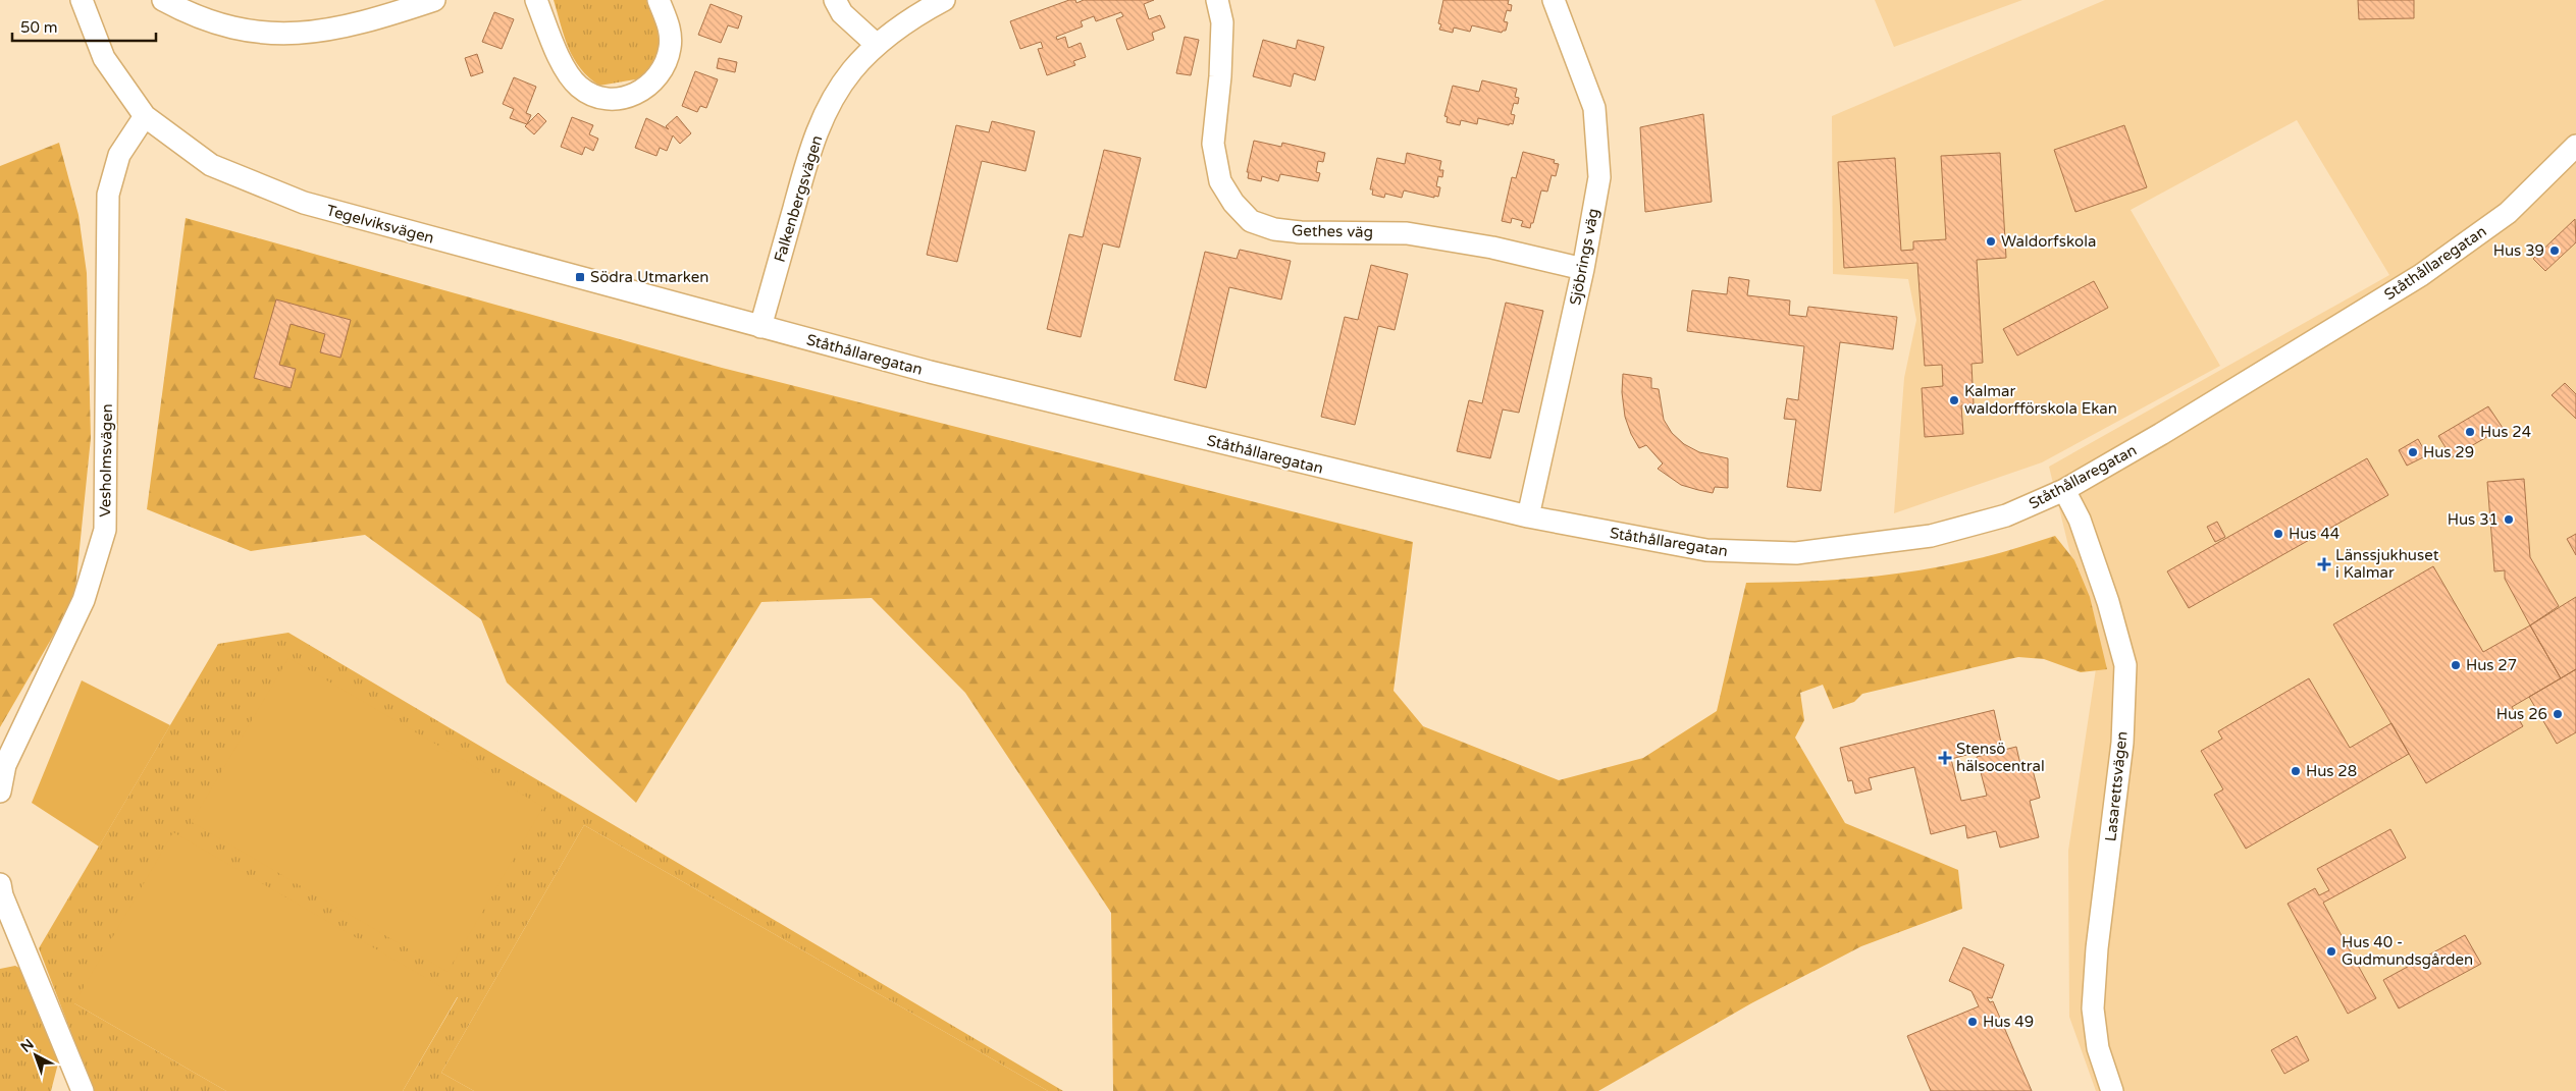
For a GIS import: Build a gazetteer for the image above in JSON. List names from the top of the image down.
{
  "streets": {
    "street": [
      "Falkenbergsvägen",
      "Tegelviksvägen",
      "Gethes väg",
      "Sjöbrings väg",
      "Ståthållaregatan",
      "Vesholmsvägen",
      "Lasarettsvägen"
    ]
  },
  "crossings": [
    ["Falkenbergsvägen", "Tegelviksvägen"],
    ["Falkenbergsvägen", "Ståthållaregatan"],
    ["Tegelviksvägen", "Ståthållaregatan"],
    ["Tegelviksvägen", "Vesholmsvägen"],
    ["Gethes väg", "Sjöbrings väg"],
    ["Sjöbrings väg", "Ståthållaregatan"],
    ["Ståthållaregatan", "Lasarettsvägen"]
  ],
  "places": {
    "other": [
      "Waldorfskola",
      "Hus 39",
      "Kalmar waldorfförskola Ekan",
      "Hus 24",
      "Hus 29",
      "Hus 31",
      "Hus 44",
      "Hus 27",
      "Hus 26",
      "Hus 28",
      "Hus 40 - Gudmundsgården",
      "Hus 49"
    ],
    "transit": ["Södra Utmarken"],
    "health": ["Länssjukhuset i Kalmar", "Stensö hälsocentral"]
  },
  "scale_bar": "50 m",
  "north": "top left"
}
